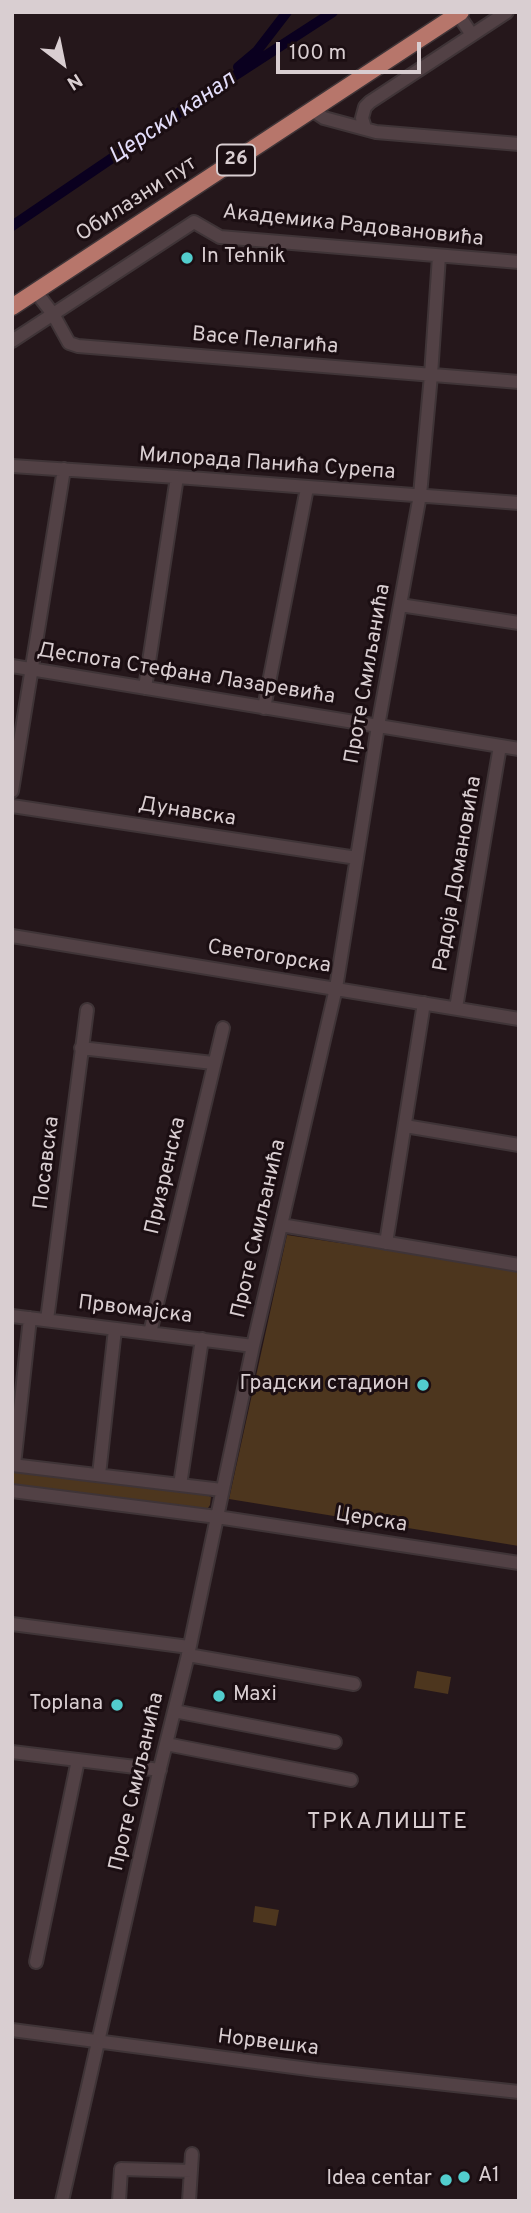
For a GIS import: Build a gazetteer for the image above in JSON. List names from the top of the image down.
{
  "streets": {
    "main road": ["26", "Обилазни пут"],
    "street": [
      "Академика Радовановића",
      "Васе Пелагића",
      "Милорада Панића Сурепа",
      "Проте Смиљанића",
      "Деспота Стефана Лазаревића",
      "Дунавска",
      "Радоја Домановића",
      "Светогорска",
      "Посавска",
      "Призренска",
      "Првомајска",
      "Церска",
      "Норвешка"
    ]
  },
  "crossings": [
    ["Обилазни пут", "Васе Пелагића"],
    ["Академика Радовановића", "Васе Пелагића"],
    ["Академика Радовановића", "Проте Смиљанића"],
    ["Васе Пелагића", "Проте Смиљанића"],
    ["Милорада Панића Сурепа", "Проте Смиљанића"],
    ["Проте Смиљанића", "Деспота Стефана Лазаревића"],
    ["Проте Смиљанића", "Дунавска"],
    ["Проте Смиљанића", "Светогорска"],
    ["Проте Смиљанића", "Првомајска"],
    ["Проте Смиљанића", "Церска"],
    ["Проте Смиљанића", "Норвешка"],
    ["Деспота Стефана Лазаревића", "Радоја Домановића"],
    ["Радоја Домановића", "Светогорска"],
    ["Посавска", "Првомајска"],
    ["Призренска", "Првомајска"]
  ],
  "districts": ["ТРКАЛИШТЕ"],
  "water": ["Церски канал"],
  "places": [
    "In Tehnik",
    "Градски стадион",
    "Maxi",
    "Toplana",
    "A1",
    "Idea centar"
  ],
  "scale_bar": "100 m",
  "north": "bottom right"
}
